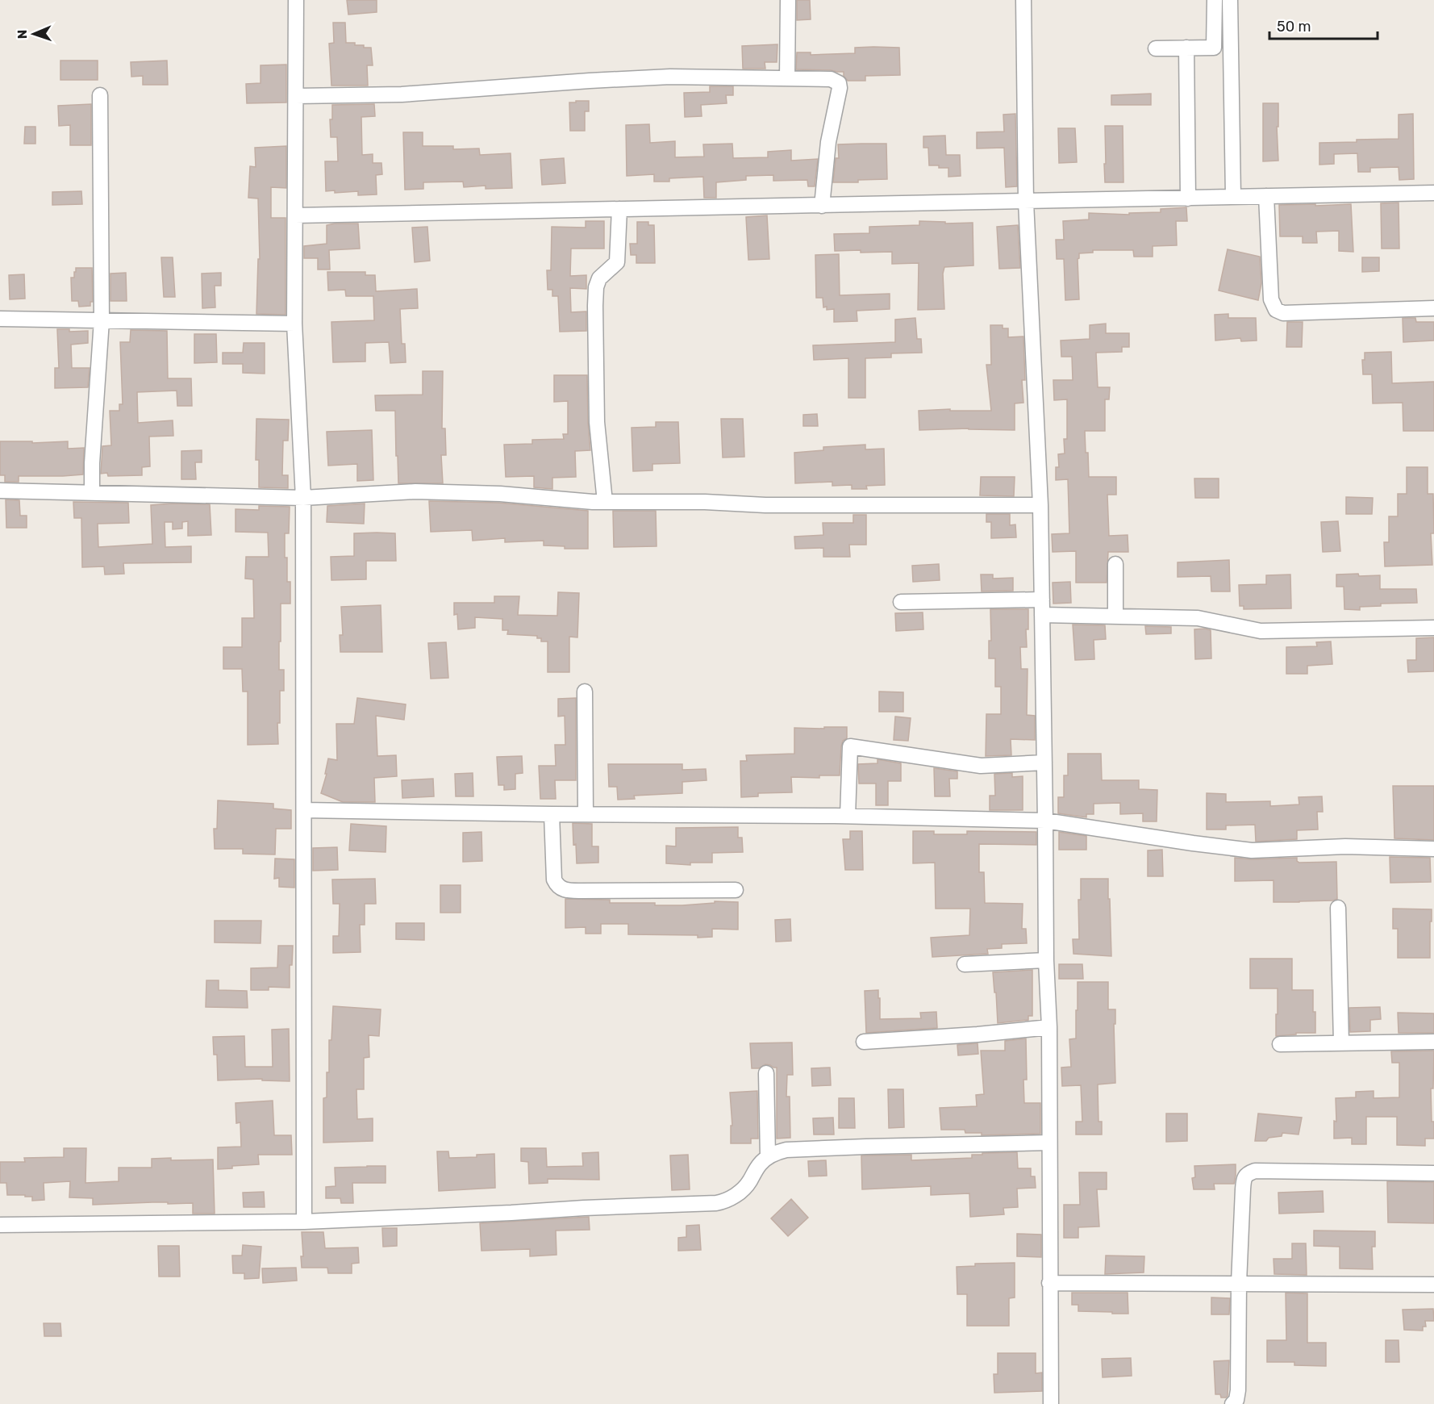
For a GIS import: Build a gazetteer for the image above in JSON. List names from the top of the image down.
{
  "scale_bar": "50 m",
  "north": "left"
}
